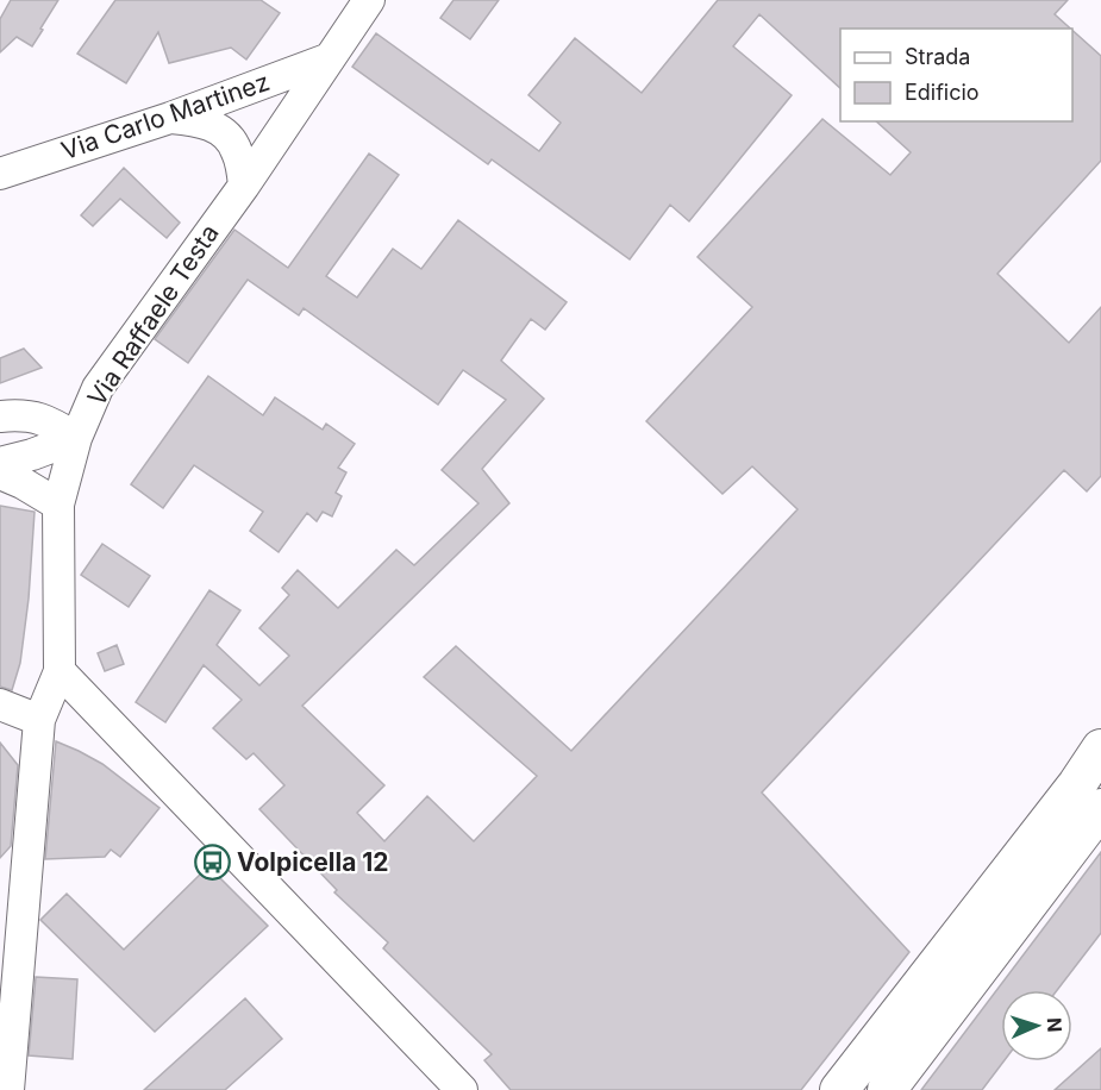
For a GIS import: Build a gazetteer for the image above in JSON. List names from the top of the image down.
{
  "streets": {
    "street": ["Via Carlo Martinez", "Via Raffaele Testa"]
  },
  "crossings": [
    ["Via Carlo Martinez", "Via Raffaele Testa"]
  ],
  "places": {
    "bus stop": ["Volpicella 12"]
  },
  "legend": ["Strada", "Edificio"],
  "north": "right"
}
